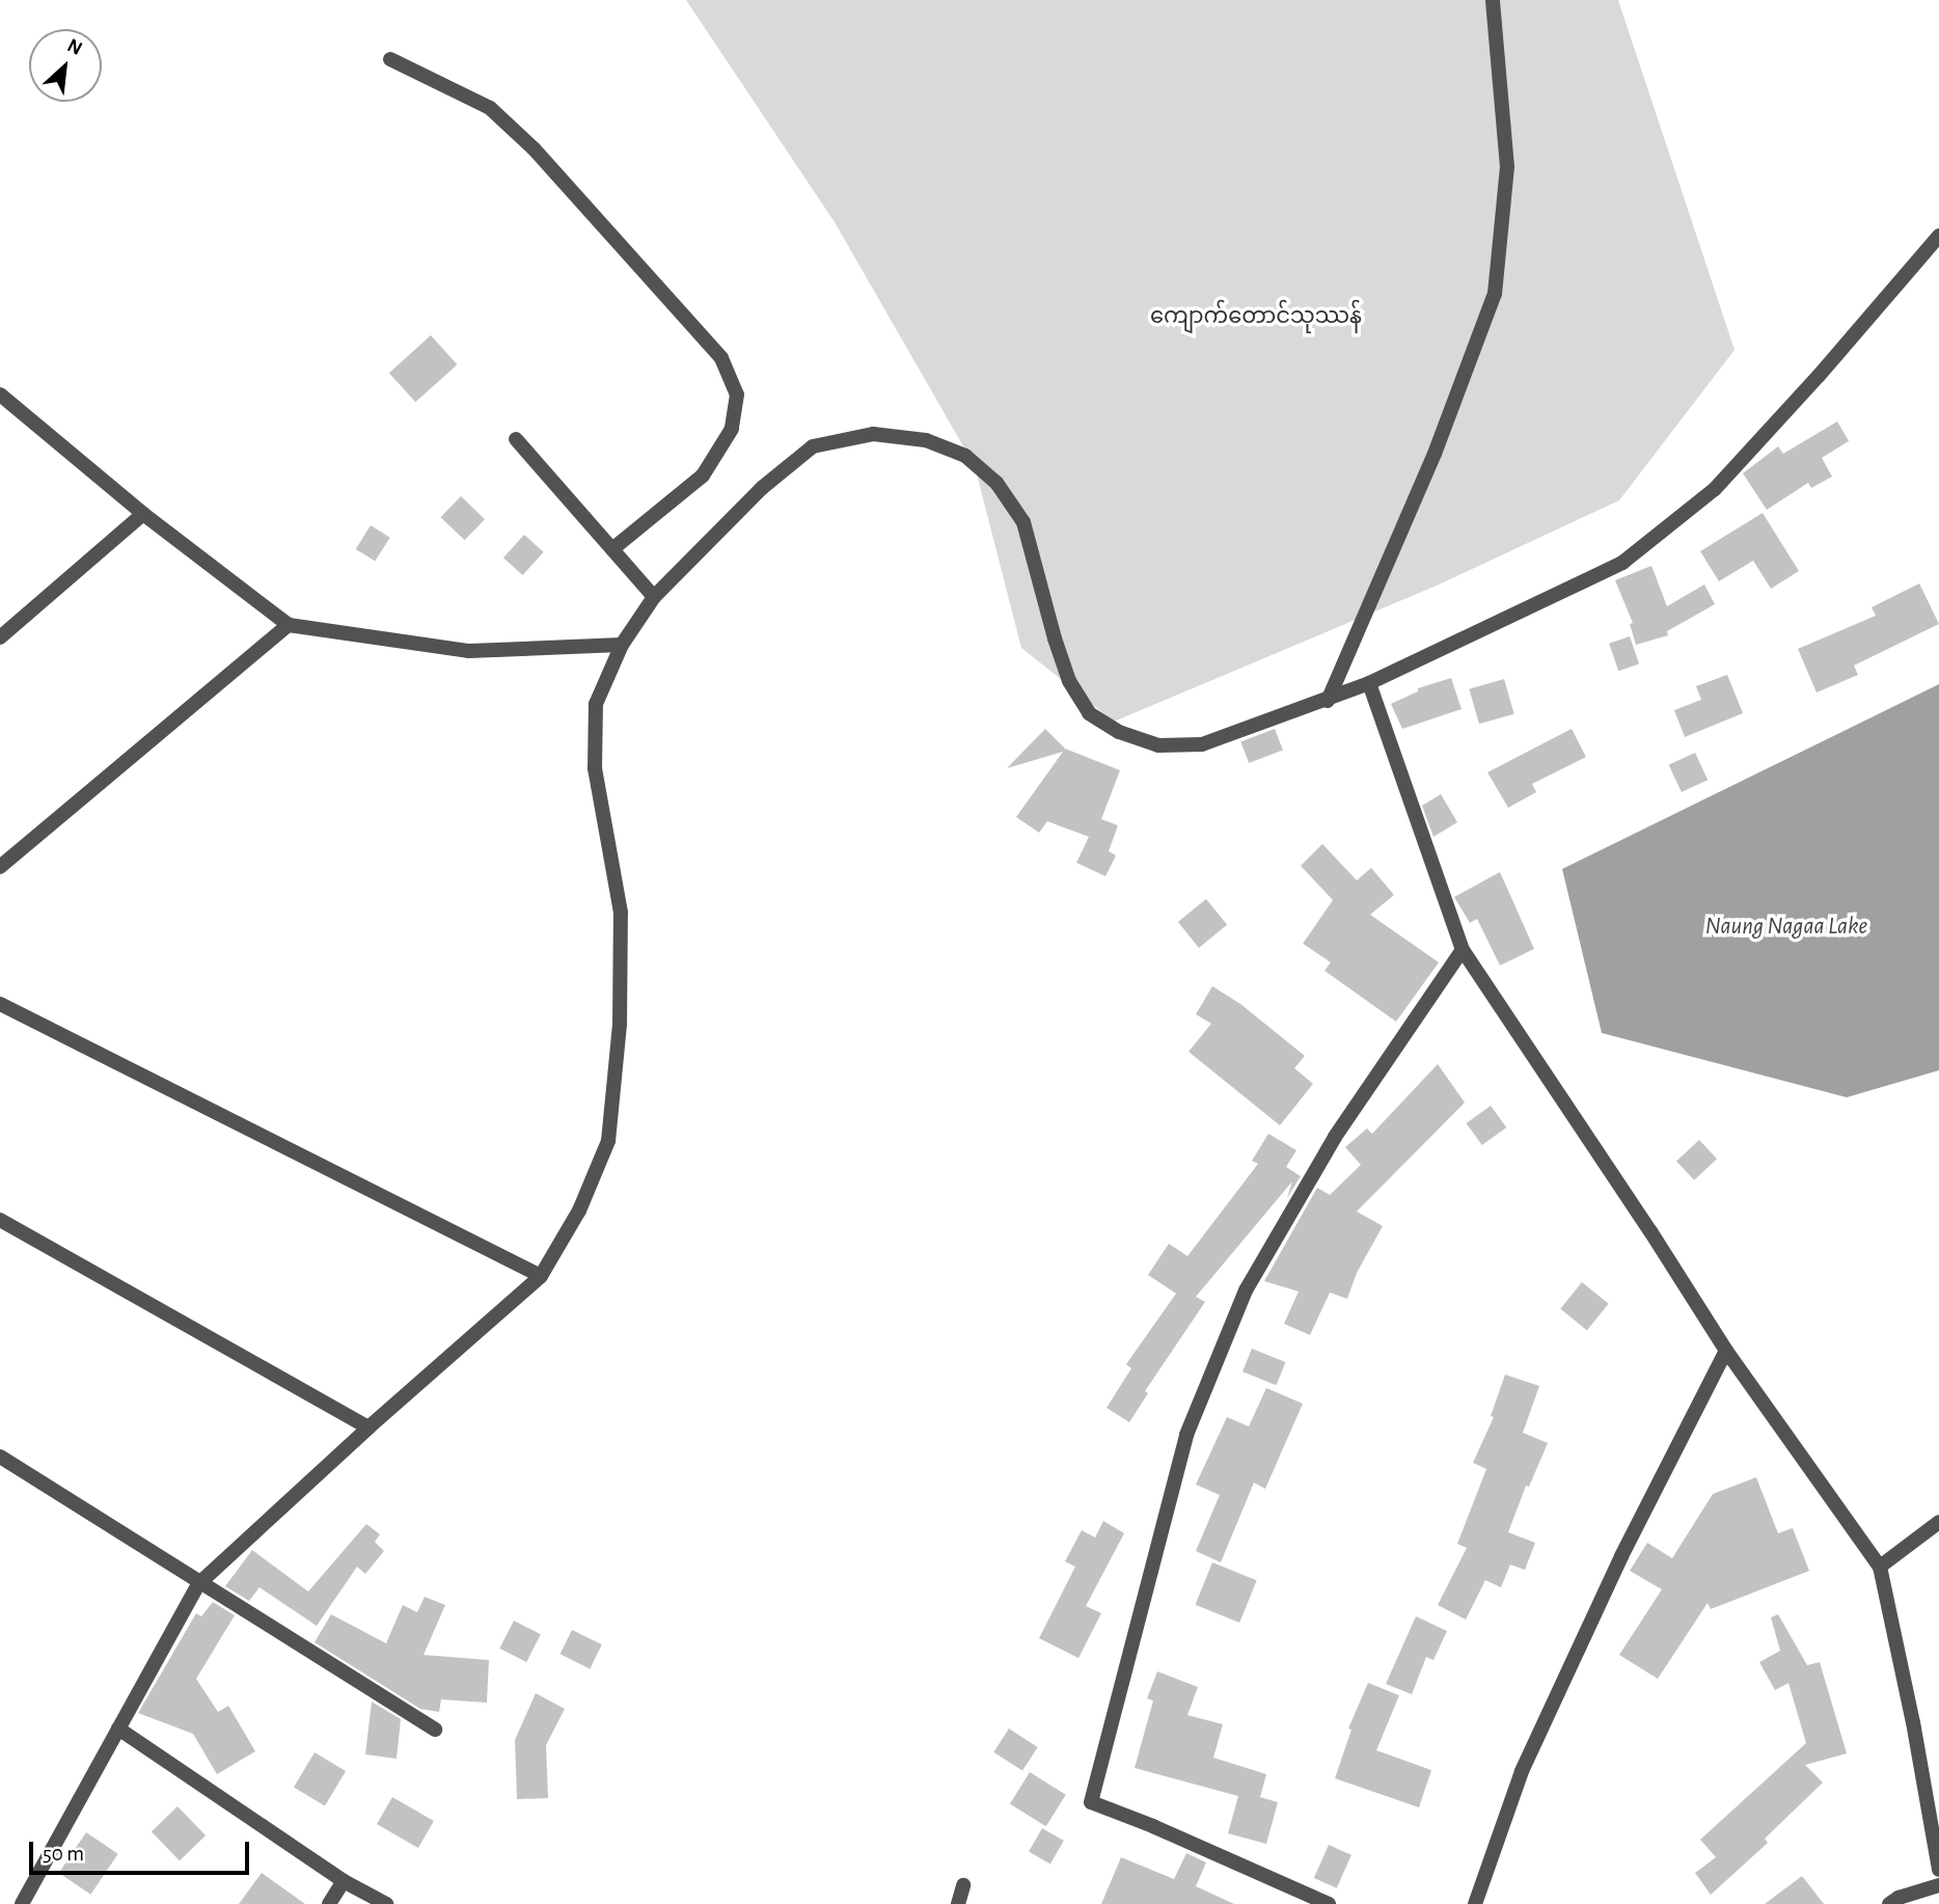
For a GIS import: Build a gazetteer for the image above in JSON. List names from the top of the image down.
{
  "water": ["Naung Nagaa Lake"],
  "parks": ["ကျောက်တောင်သုဿန်"],
  "scale_bar": "50 m",
  "north": "top right"
}
